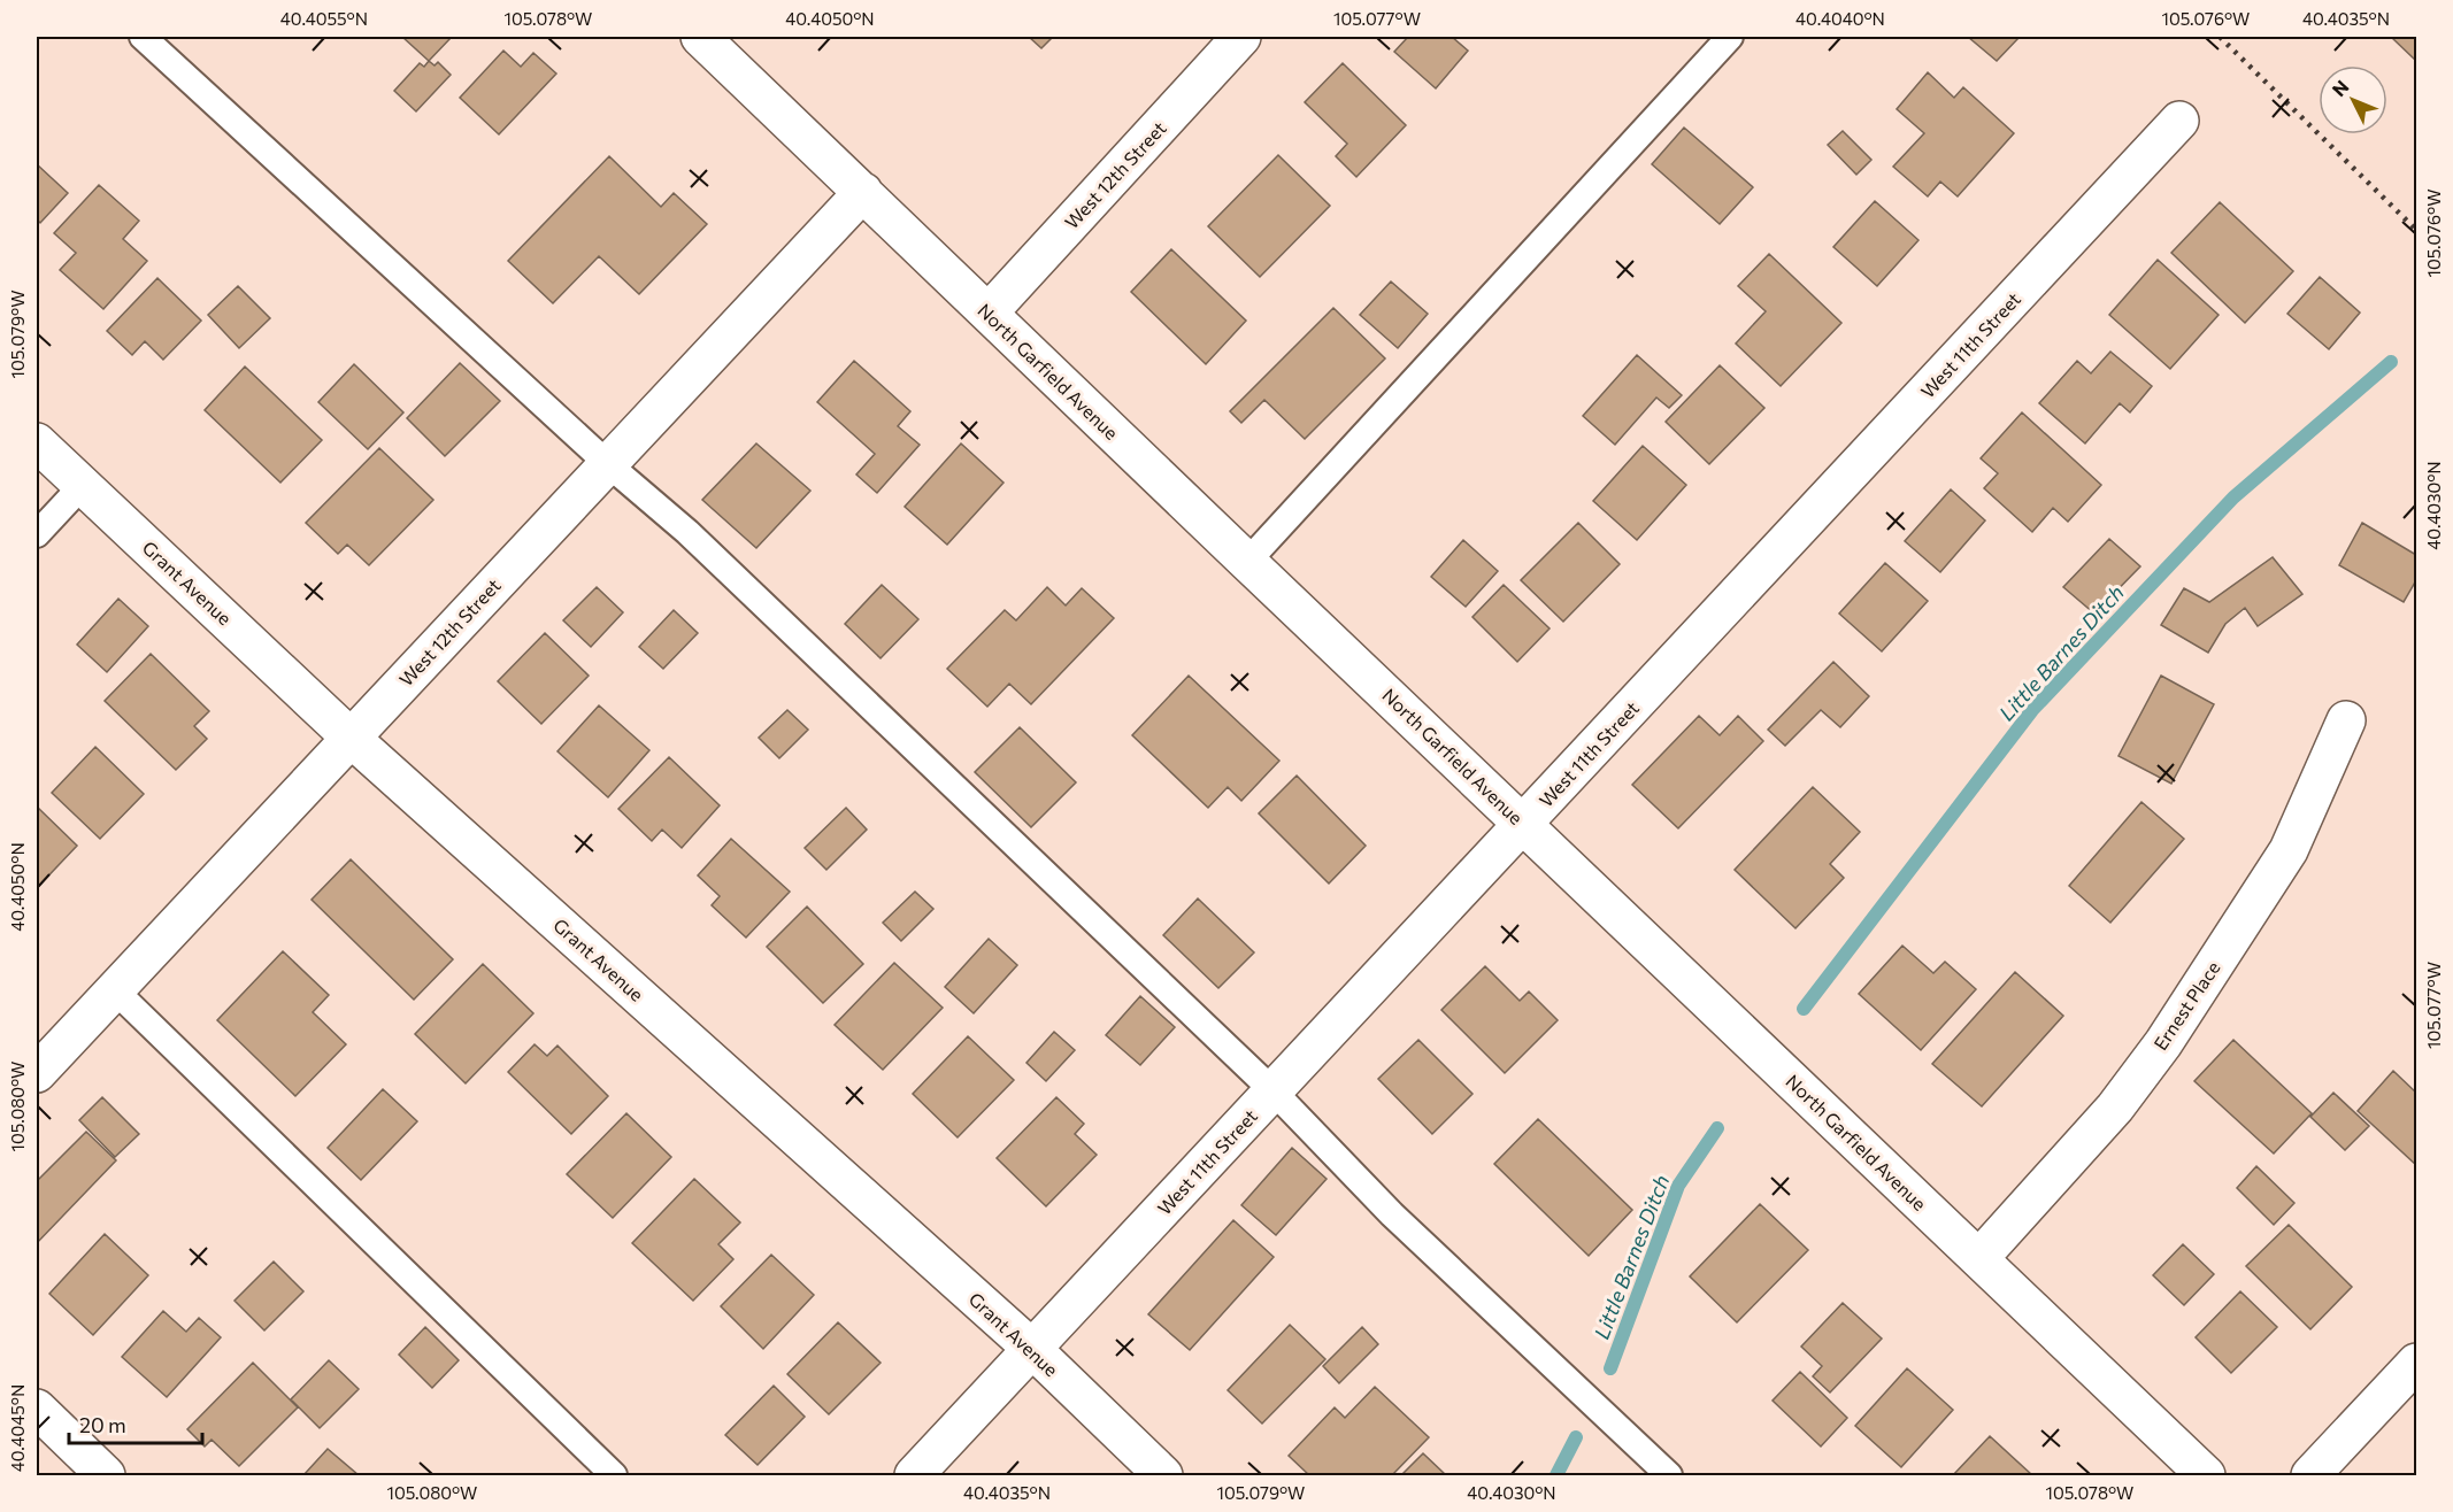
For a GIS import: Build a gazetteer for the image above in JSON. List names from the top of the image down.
{
  "streets": {
    "street": [
      "West 12th Street",
      "West 11th Street",
      "North Garfield Avenue",
      "Grant Avenue",
      "Ernest Place"
    ]
  },
  "crossings": [
    ["West 12th Street", "North Garfield Avenue"],
    ["West 12th Street", "Grant Avenue"],
    ["West 11th Street", "North Garfield Avenue"],
    ["West 11th Street", "Grant Avenue"],
    ["North Garfield Avenue", "Ernest Place"]
  ],
  "water": ["Little Barnes Ditch"],
  "scale_bar": "20 m",
  "north": "top left",
  "coordinates": [
    "40.4055°N",
    "105.078°W",
    "40.4050°N",
    "105.077°W",
    "40.4040°N",
    "105.076°W",
    "40.4035°N",
    "105.079°W",
    "40.4030°N",
    "105.080°W",
    "40.4045°N"
  ]
}
